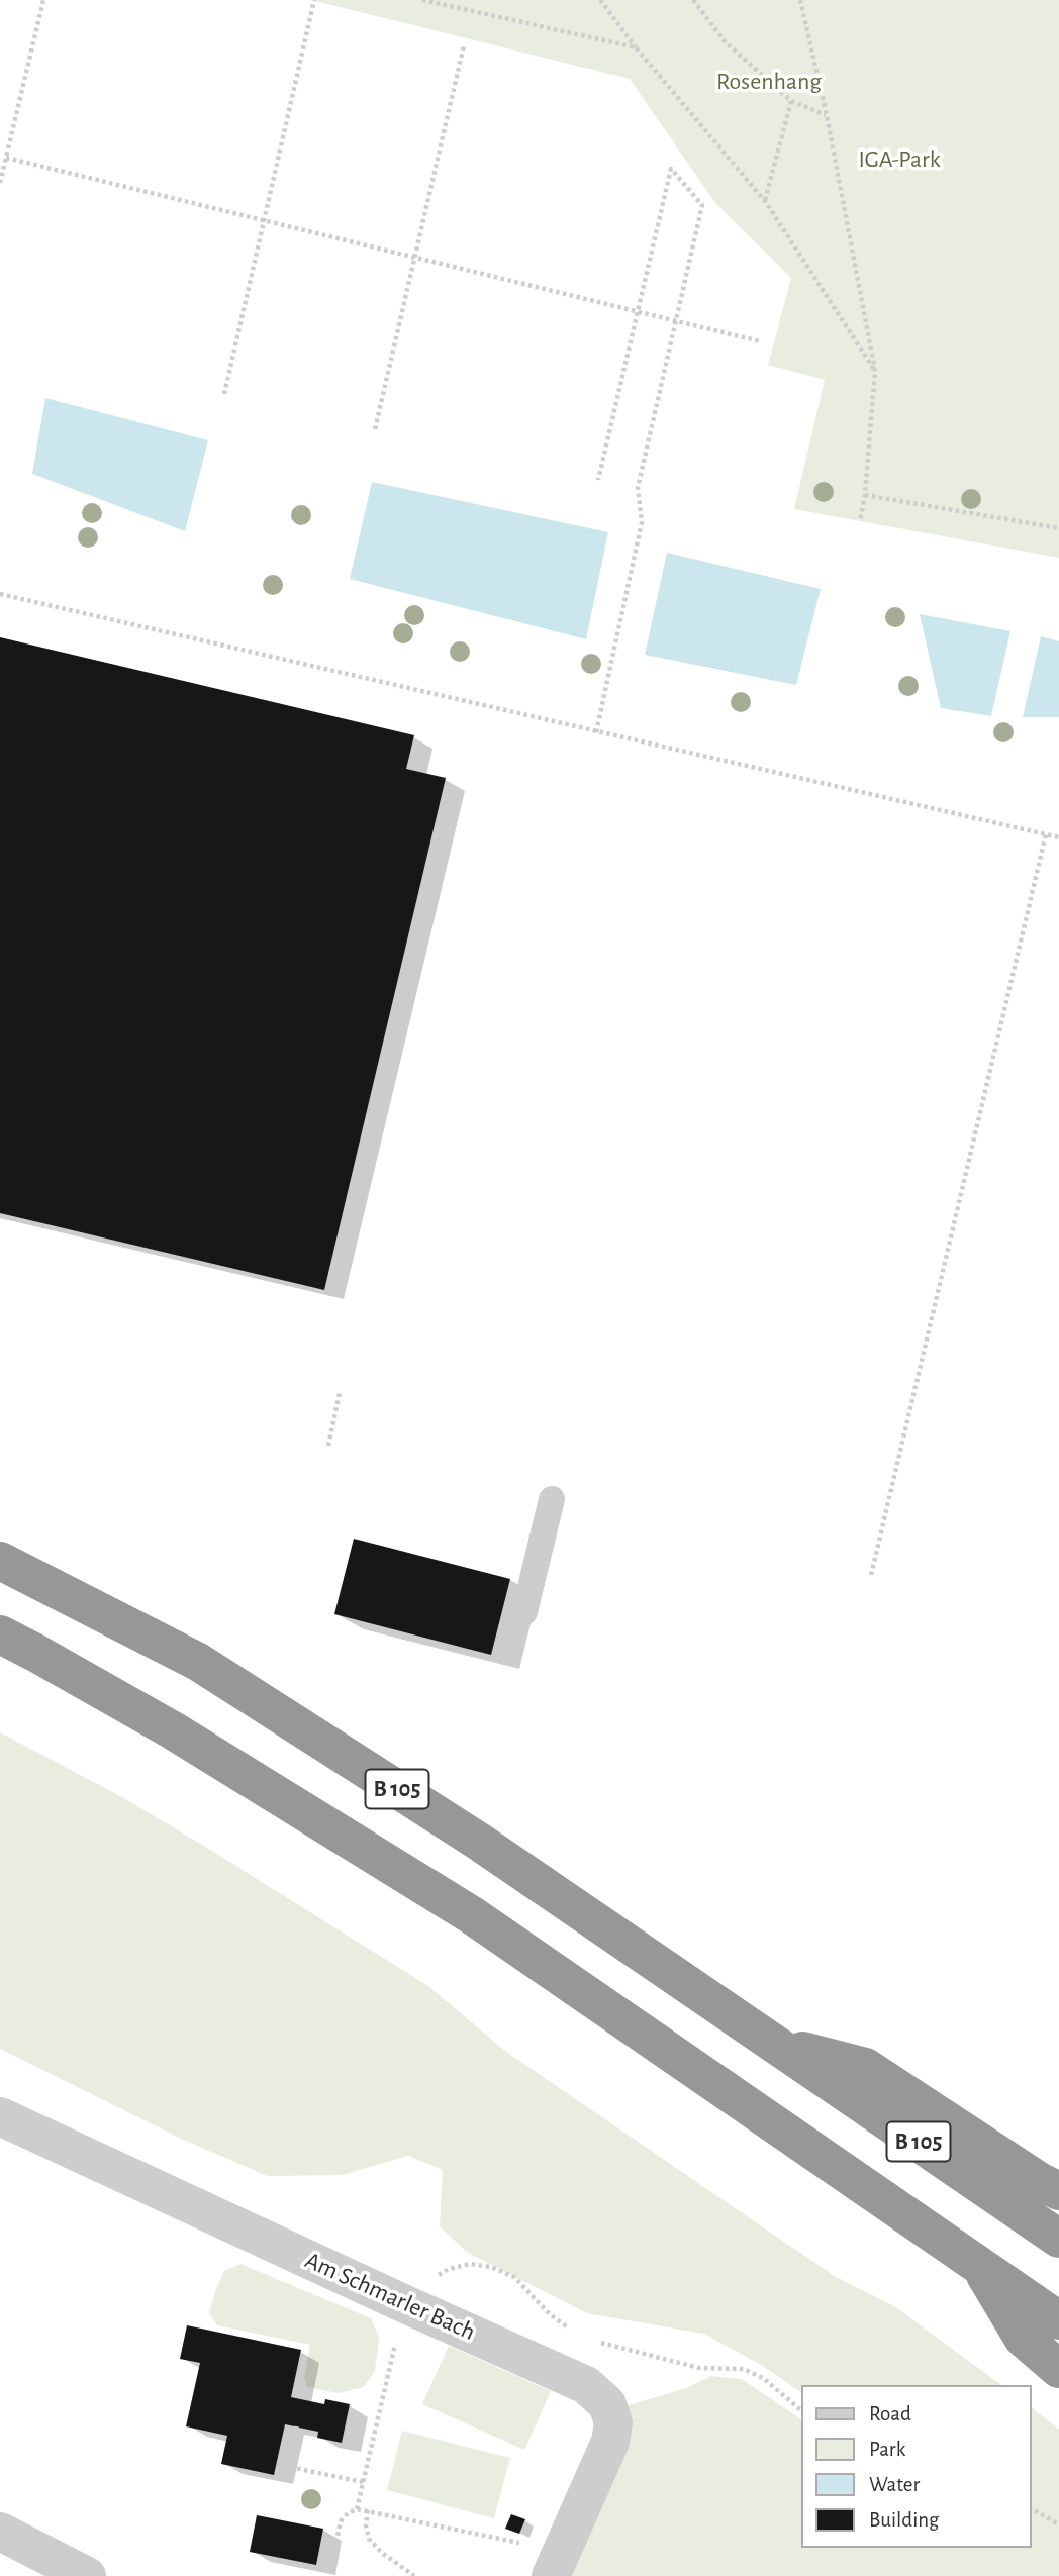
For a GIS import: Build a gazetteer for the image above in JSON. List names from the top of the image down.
{
  "streets": {
    "highway": ["B 105"],
    "street": ["Am Schmarler Bach"]
  },
  "parks": ["Rosenhang", "IGA-Park"],
  "legend": [
    "Road",
    "Park",
    "Water",
    "Building"
  ]
}
